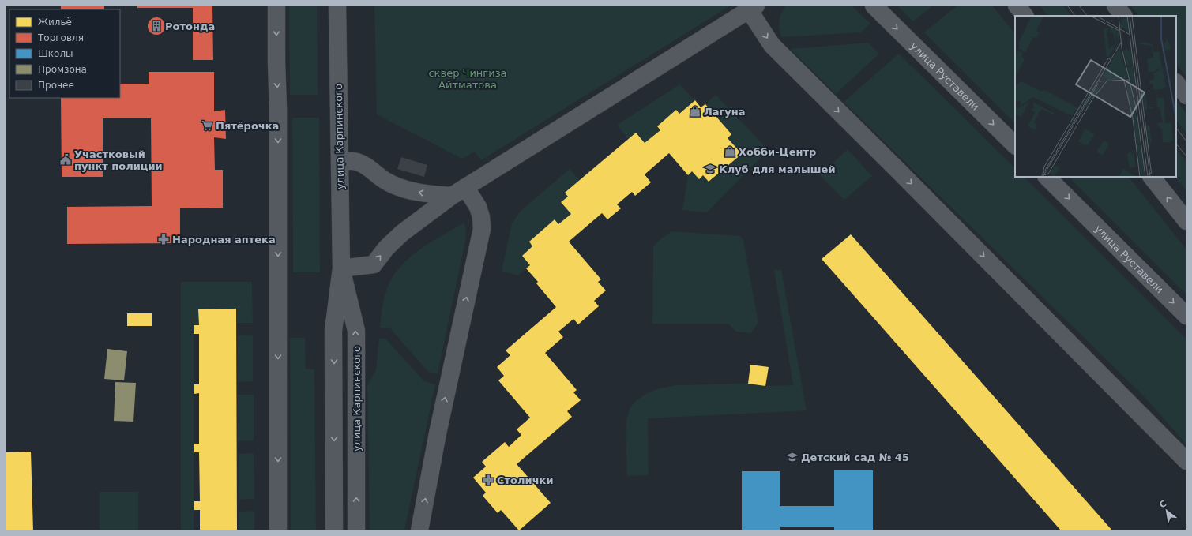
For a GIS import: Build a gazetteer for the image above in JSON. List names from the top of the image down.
{
  "streets": {
    "main road": ["улица Руставели"],
    "street": ["улица Карпинского"]
  },
  "one_way": ["улица Руставели"],
  "parks": ["сквер Чингиза Айтматова"],
  "places": {
    "building": ["Ротонда"],
    "shop": ["Лагуна", "Хобби-Центр"],
    "supermarket": ["Пятёрочка"],
    "public building": ["Участковый пункт полиции"],
    "school or university": ["Клуб для малышей", "Детский сад № 45"],
    "pharmacy": ["Народная аптека", "Столички"]
  },
  "legend": [
    "Жильё",
    "Торговля",
    "Школы",
    "Промзона",
    "Прочее"
  ],
  "north": "top left"
}
